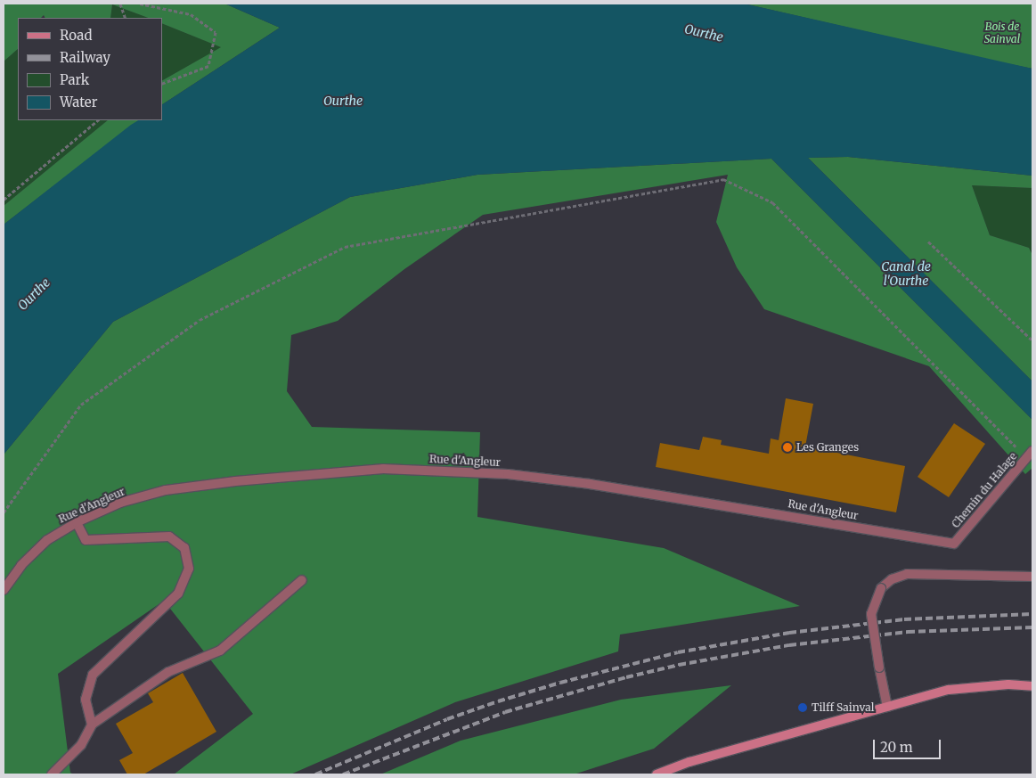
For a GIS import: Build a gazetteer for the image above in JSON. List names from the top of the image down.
{
  "streets": {
    "street": ["Rue d'Angleur", "Chemin du Halage"]
  },
  "crossings": [
    ["Rue d'Angleur", "Chemin du Halage"]
  ],
  "water": ["Ourthe", "Canal de l'Ourthe"],
  "parks": ["Bois de Sainval"],
  "places": ["Les Granges", "Tilff Sainval"],
  "legend": [
    "Road",
    "Railway",
    "Park",
    "Water"
  ],
  "scale_bar": "20 m"
}
